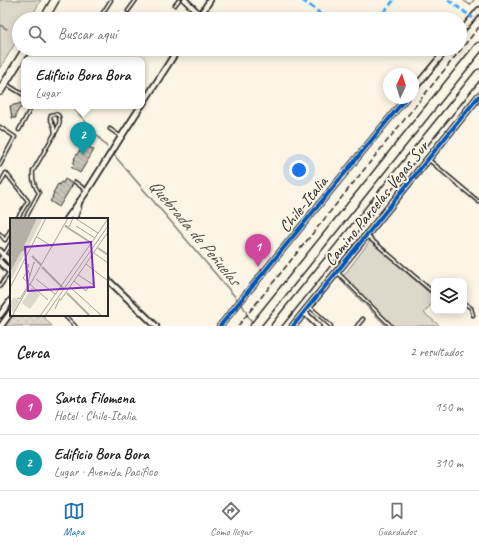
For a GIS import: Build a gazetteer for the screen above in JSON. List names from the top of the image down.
{
  "streets": {
    "street": ["Camino Parcelas Vegas Sur", "Chile-Italia"]
  },
  "water": ["Quebrada de Peñuelas"],
  "north": "top",
  "page": {
    "search": "Buscar aquí",
    "popup": ["Edificio Bora Bora", "Lugar"],
    "pins": ["2", "1"],
    "heading": ["Cerca", "2 resultados"],
    "list": [
      {
        "mark": "1",
        "name": "Santa Filomena",
        "note": "Hotel · Chile-Italia",
        "value": "150 m"
      },
      {
        "mark": "2",
        "name": "Edificio Bora Bora",
        "note": "Lugar · Avenida Pacífico",
        "value": "310 m"
      }
    ],
    "nav": ["Mapa", "Cómo llegar", "Guardados"]
  }
}
